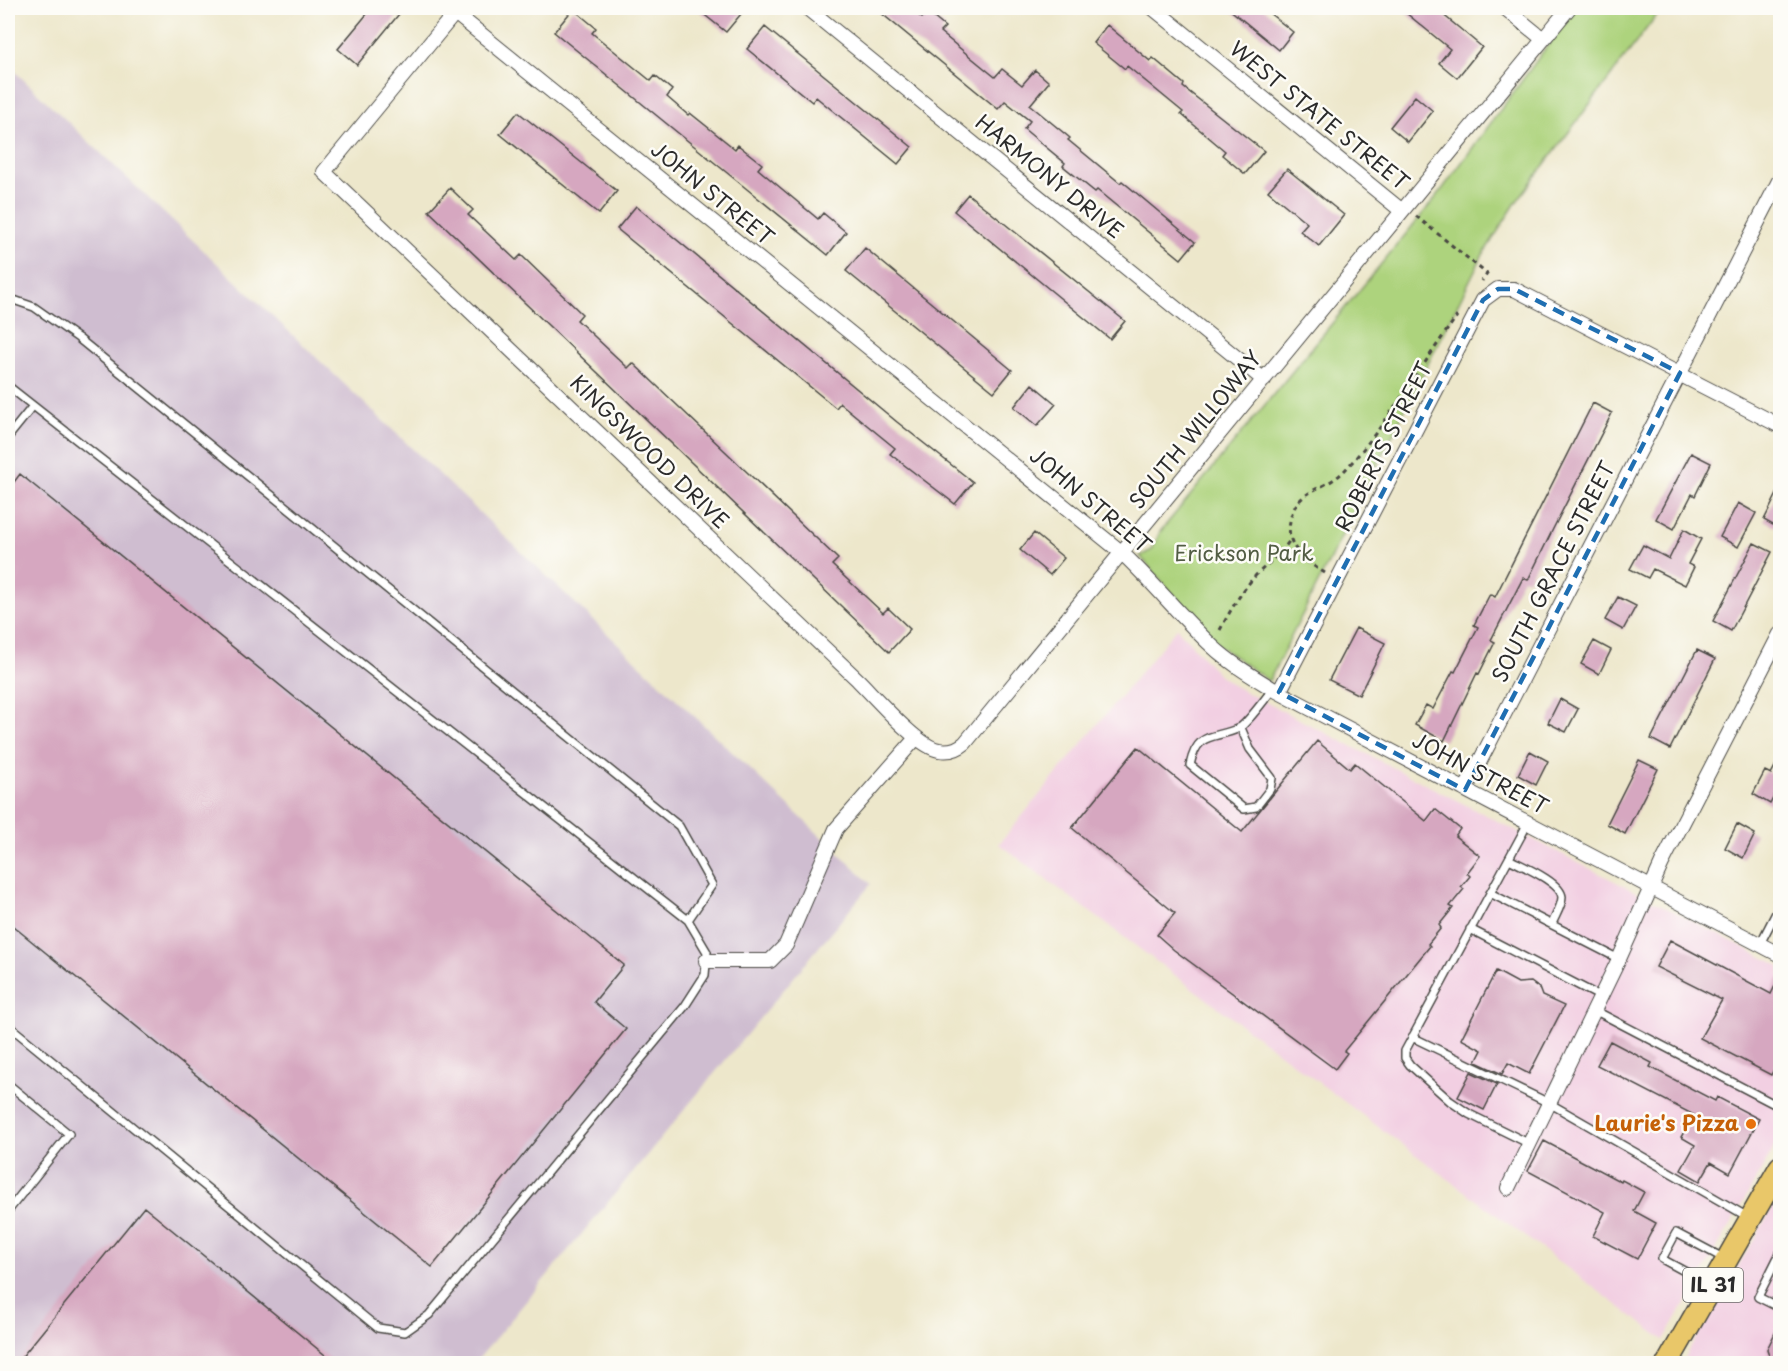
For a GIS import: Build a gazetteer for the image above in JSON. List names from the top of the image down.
{
  "streets": {
    "main road": ["IL 31"],
    "street": [
      "WEST STATE STREET",
      "HARMONY DRIVE",
      "JOHN STREET",
      "SOUTH WILLOWAY",
      "ROBERTS STREET",
      "KINGSWOOD DRIVE",
      "SOUTH GRACE STREET"
    ]
  },
  "crossings": [
    ["WEST STATE STREET", "SOUTH WILLOWAY"],
    ["HARMONY DRIVE", "SOUTH WILLOWAY"],
    ["JOHN STREET", "SOUTH WILLOWAY"],
    ["JOHN STREET", "ROBERTS STREET"],
    ["JOHN STREET", "KINGSWOOD DRIVE"],
    ["JOHN STREET", "SOUTH GRACE STREET"],
    ["SOUTH WILLOWAY", "KINGSWOOD DRIVE"],
    ["ROBERTS STREET", "SOUTH GRACE STREET"]
  ],
  "parks": ["Erickson Park"],
  "places": ["Laurie's Pizza"]
}
